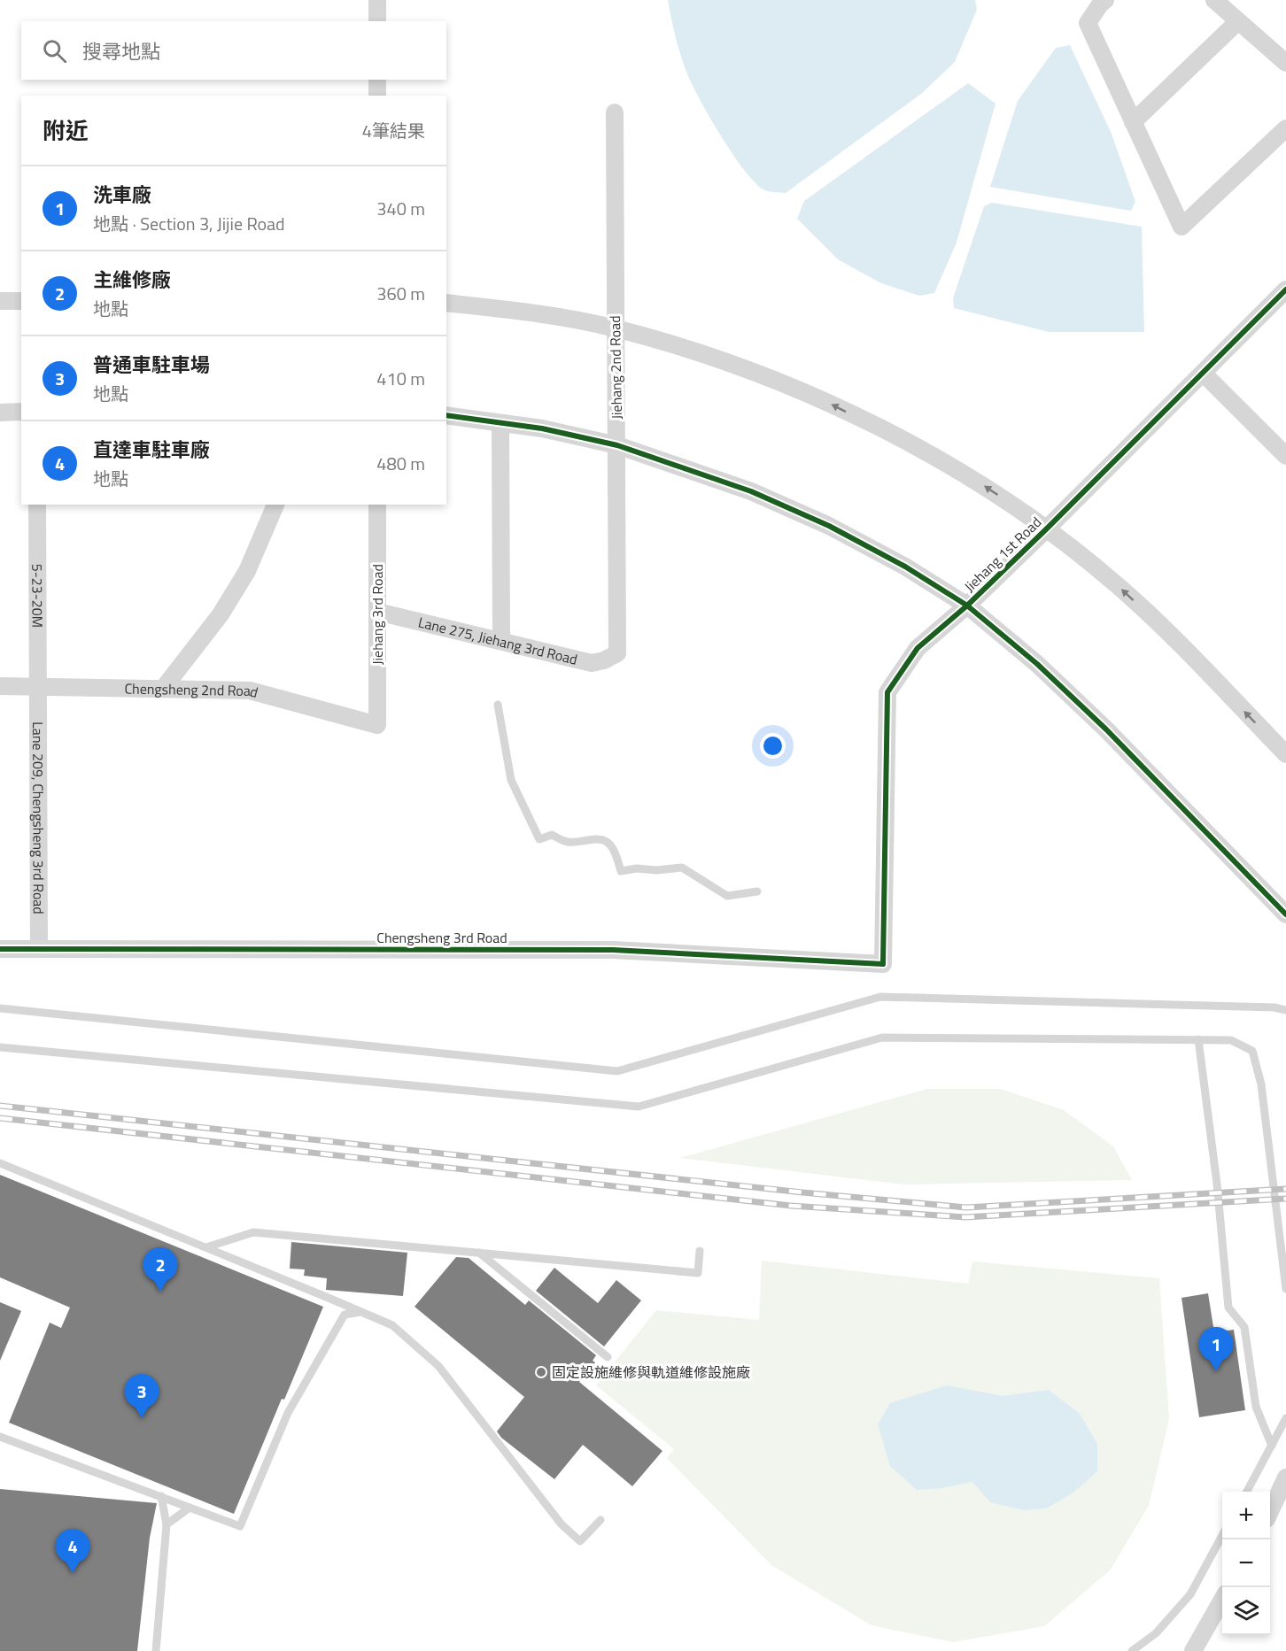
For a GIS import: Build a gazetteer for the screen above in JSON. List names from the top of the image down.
{
  "streets": {
    "street": [
      "Jiehang 2nd Road",
      "Jiehang 1st Road",
      "5-23-20M",
      "Jiehang 3rd Road",
      "Lane 275, Jiehang 3rd Road",
      "Chengsheng 2nd Road",
      "Lane 209, Chengsheng 3rd Road",
      "Chengsheng 3rd Road"
    ]
  },
  "crossings": [
    ["Jiehang 2nd Road", "Lane 275, Jiehang 3rd Road"],
    ["Jiehang 1st Road", "Chengsheng 3rd Road"],
    ["5-23-20M", "Chengsheng 2nd Road"],
    ["5-23-20M", "Lane 209, Chengsheng 3rd Road"],
    ["Jiehang 3rd Road", "Lane 275, Jiehang 3rd Road"],
    ["Jiehang 3rd Road", "Chengsheng 2nd Road"],
    ["Chengsheng 2nd Road", "Lane 209, Chengsheng 3rd Road"],
    ["Lane 209, Chengsheng 3rd Road", "Chengsheng 3rd Road"]
  ],
  "places": ["固定設施維修與軌道維修設施廠"],
  "page": {
    "search": "搜尋地點",
    "heading": ["附近", "4筆結果"],
    "list": [
      {
        "mark": "1",
        "name": "洗車廠",
        "note": "地點 · Section 3, Jijie Road",
        "value": "340 m"
      },
      {
        "mark": "2",
        "name": "主維修廠",
        "note": "地點",
        "value": "360 m"
      },
      {
        "mark": "3",
        "name": "普通車駐車場",
        "note": "地點",
        "value": "410 m"
      },
      {
        "mark": "4",
        "name": "直達車駐車廠",
        "note": "地點",
        "value": "480 m"
      }
    ],
    "pins": [
      "2",
      "1",
      "3",
      "4"
    ],
    "map_buttons": ["+", "−"]
  }
}
